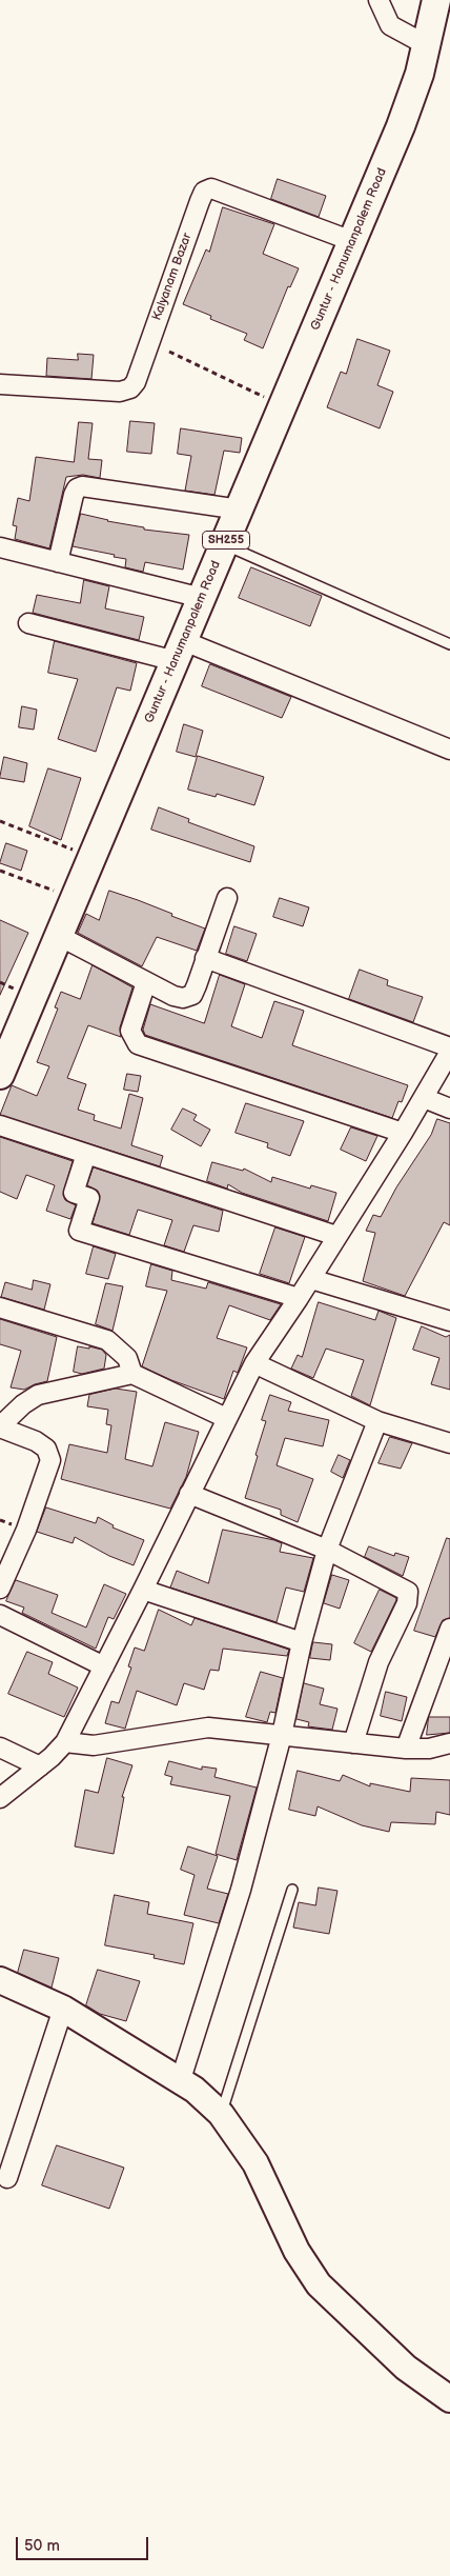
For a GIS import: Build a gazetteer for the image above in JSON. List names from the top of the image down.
{
  "streets": {
    "main road": ["Guntur - Hanumanpalem Road", "SH255"],
    "street": ["Kalyanam Bazar"]
  },
  "crossings": [
    ["Guntur - Hanumanpalem Road", "Kalyanam Bazar"]
  ],
  "scale_bar": "50 m"
}
